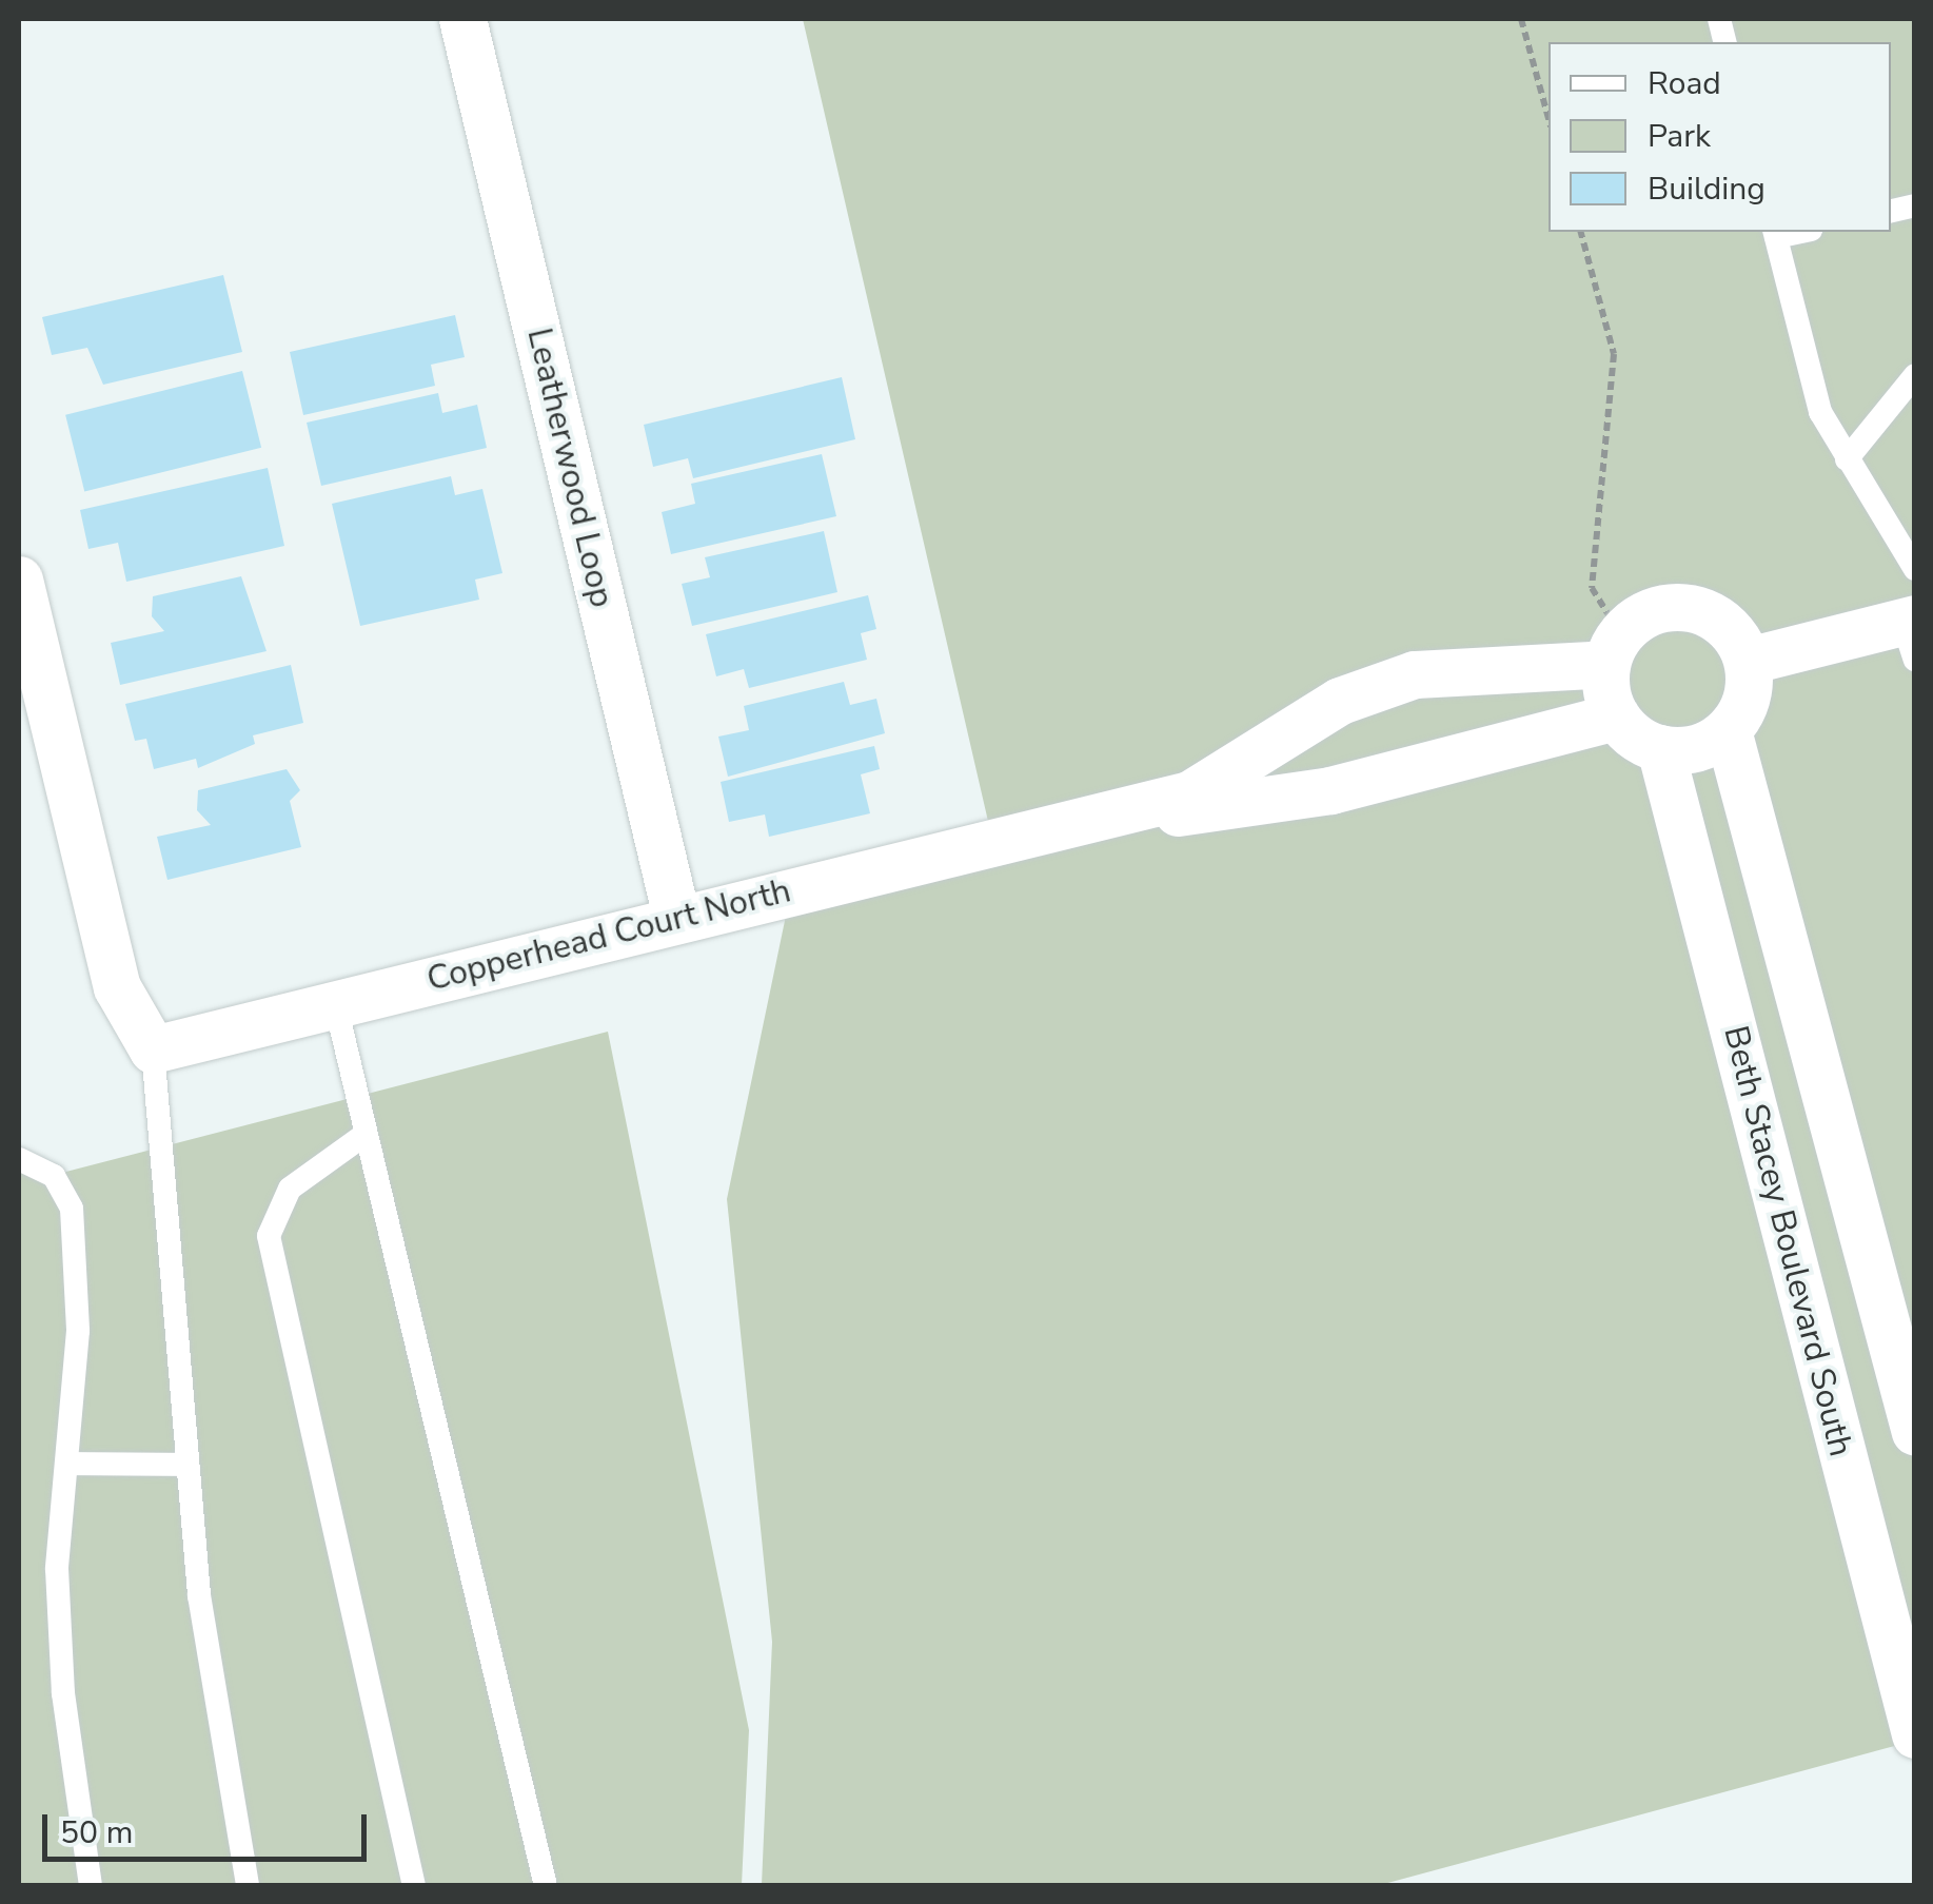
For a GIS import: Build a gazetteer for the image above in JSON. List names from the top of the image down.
{
  "streets": {
    "street": ["Leatherwood Loop", "Copperhead Court North", "Beth Stacey Boulevard South"]
  },
  "crossings": [
    ["Leatherwood Loop", "Copperhead Court North"],
    ["Copperhead Court North", "Beth Stacey Boulevard South"]
  ],
  "legend": ["Road", "Park", "Building"],
  "scale_bar": "50 m"
}
